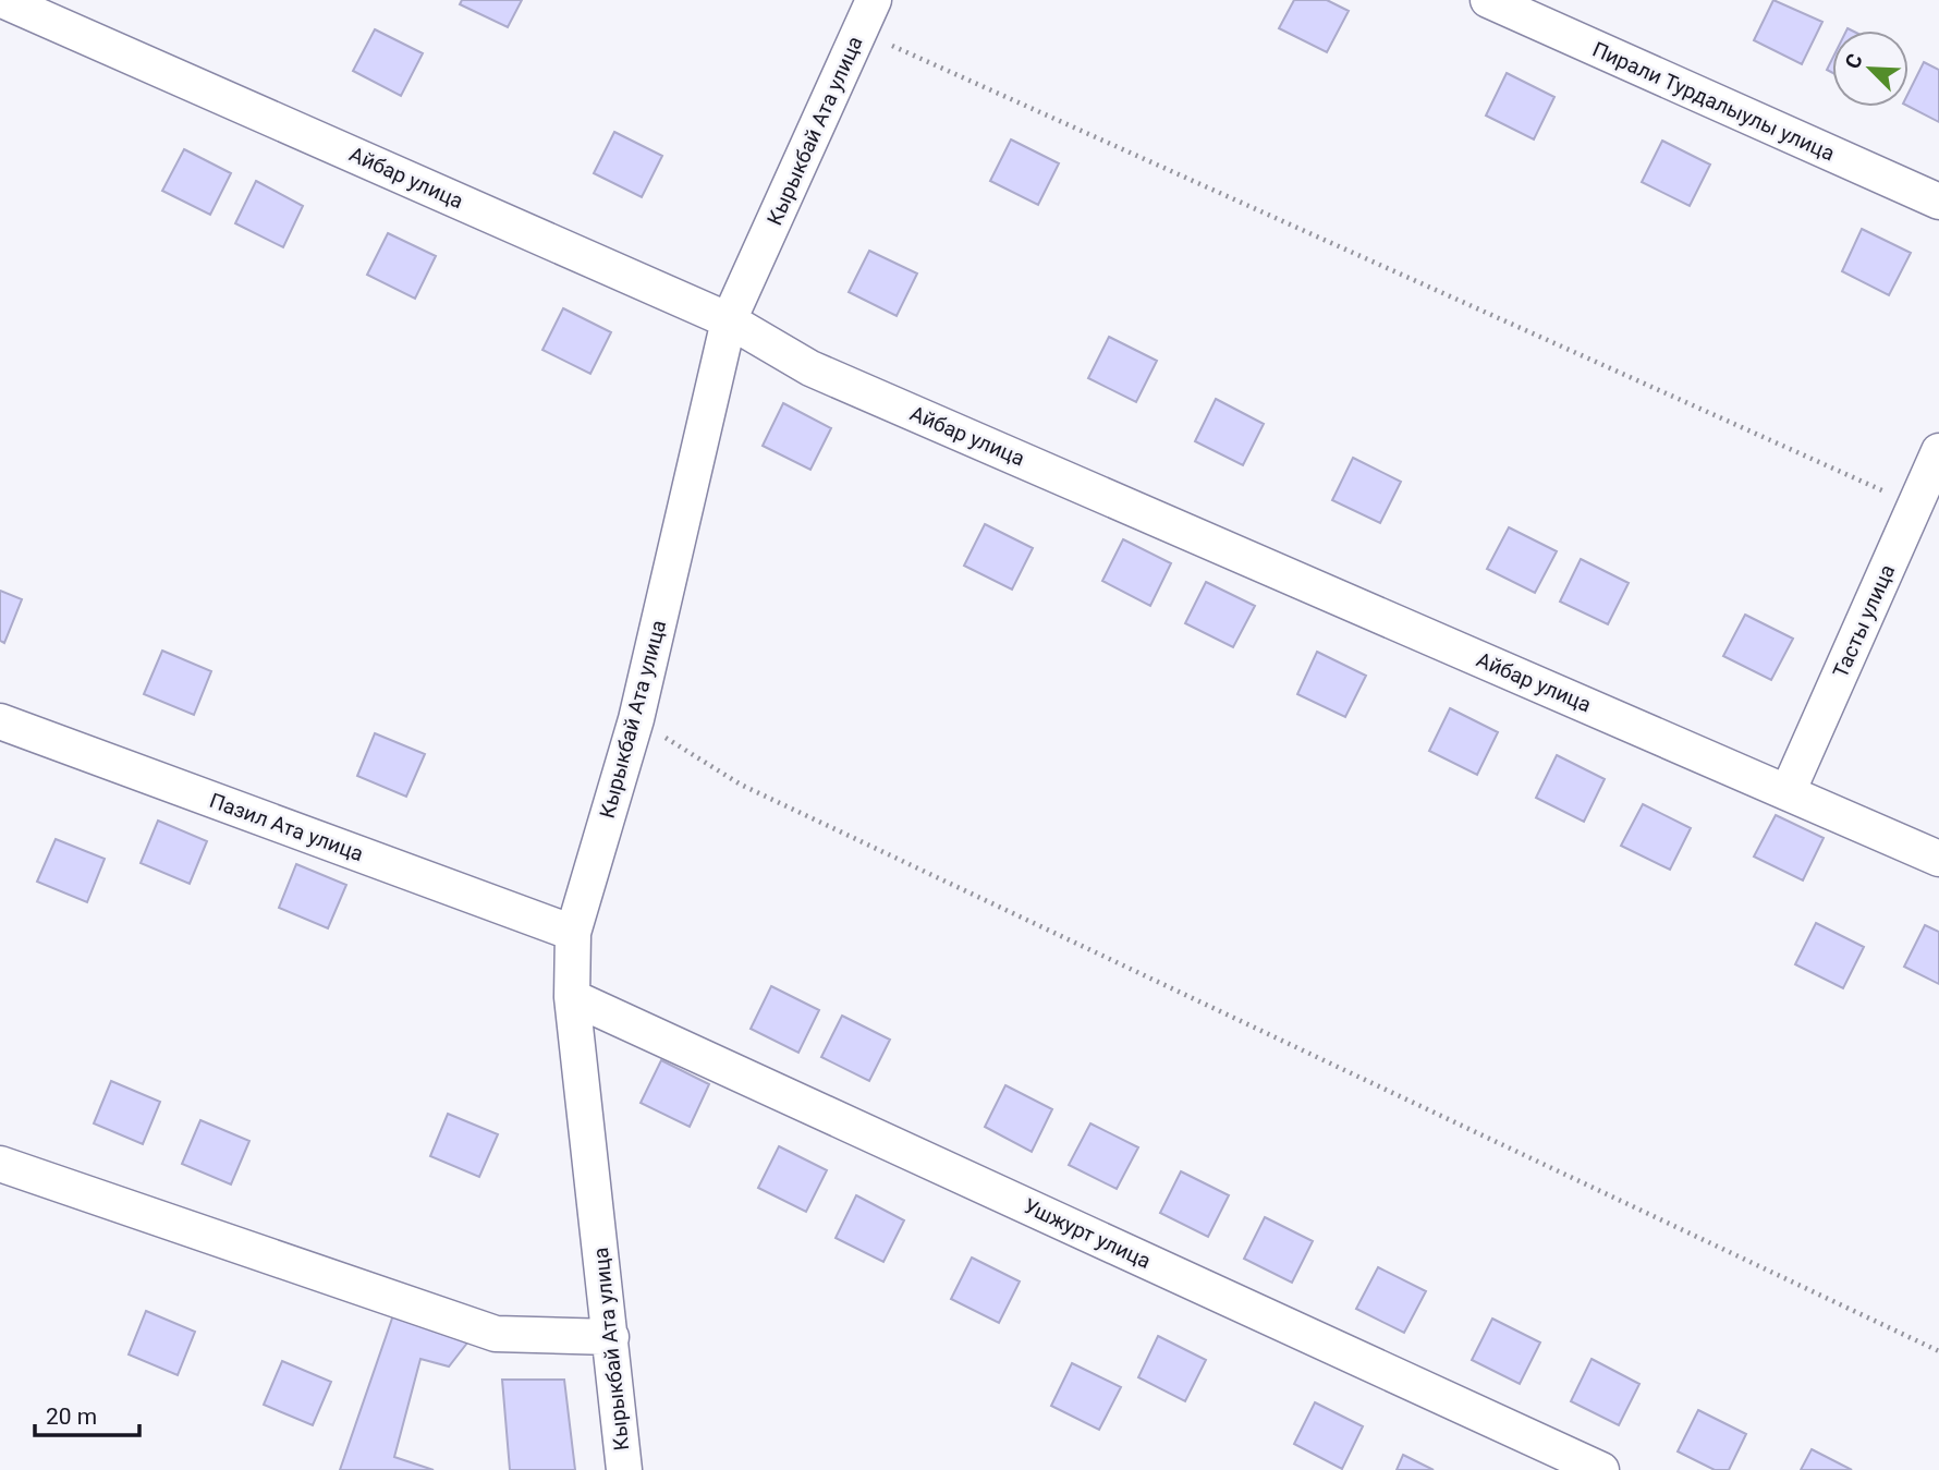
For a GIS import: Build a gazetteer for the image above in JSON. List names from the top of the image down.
{
  "streets": {
    "street": [
      "Пирали Турдалыулы улица",
      "Кырыкбай Ата улица",
      "Айбар улица",
      "Тасты улица",
      "Пазил Ата улица",
      "Ушжурт улица"
    ]
  },
  "crossings": [
    ["Кырыкбай Ата улица", "Айбар улица"],
    ["Кырыкбай Ата улица", "Пазил Ата улица"],
    ["Кырыкбай Ата улица", "Ушжурт улица"],
    ["Айбар улица", "Тасты улица"]
  ],
  "scale_bar": "20 m",
  "north": "top left"
}
